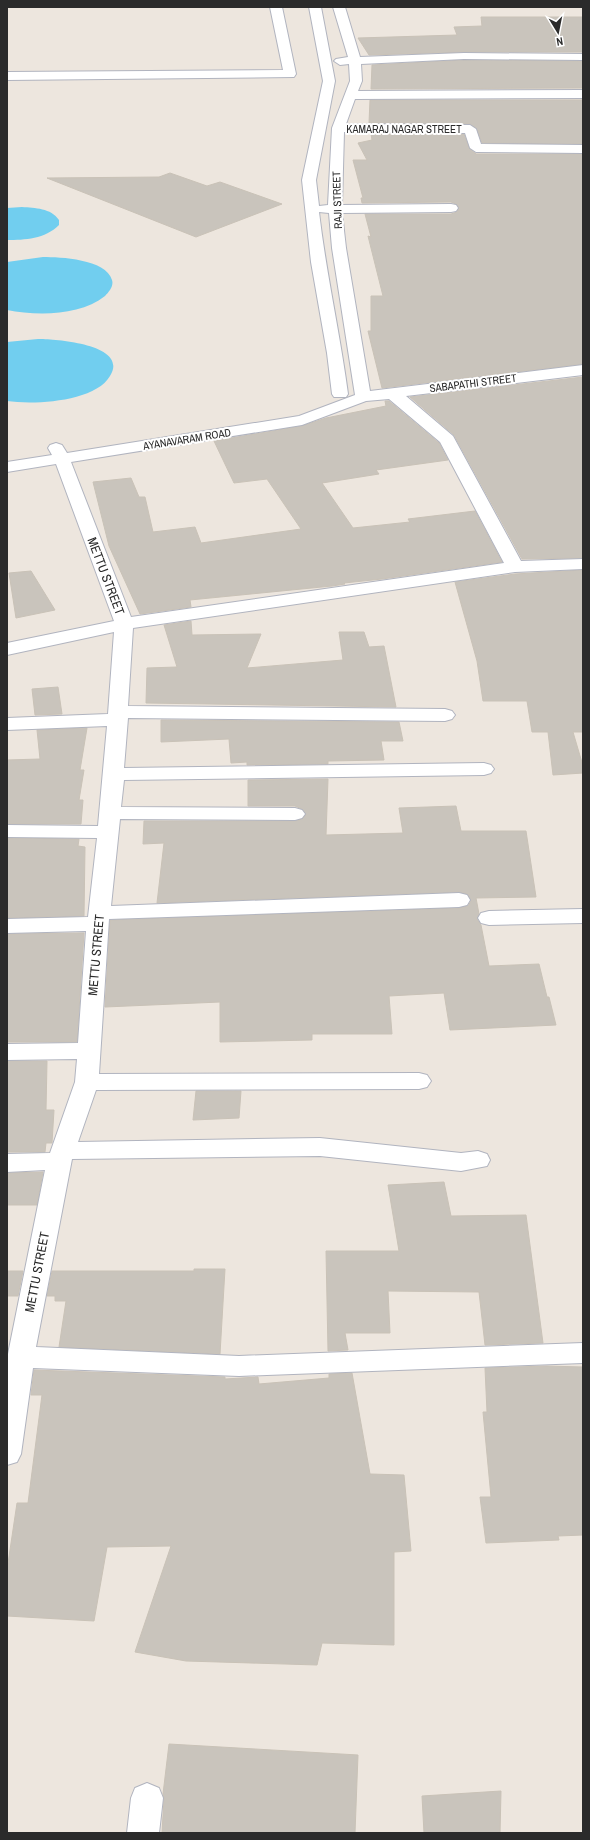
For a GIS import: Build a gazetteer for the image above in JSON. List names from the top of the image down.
{
  "streets": {
    "street": [
      "KAMARAJ NAGAR STREET",
      "RAJI STREET",
      "SABAPATHI STREET",
      "AYANAVARAM ROAD",
      "METTU STREET"
    ]
  },
  "crossings": [
    ["KAMARAJ NAGAR STREET", "RAJI STREET"],
    ["RAJI STREET", "SABAPATHI STREET"],
    ["RAJI STREET", "AYANAVARAM ROAD"],
    ["SABAPATHI STREET", "AYANAVARAM ROAD"],
    ["AYANAVARAM ROAD", "METTU STREET"]
  ],
  "north": "bottom"
}
